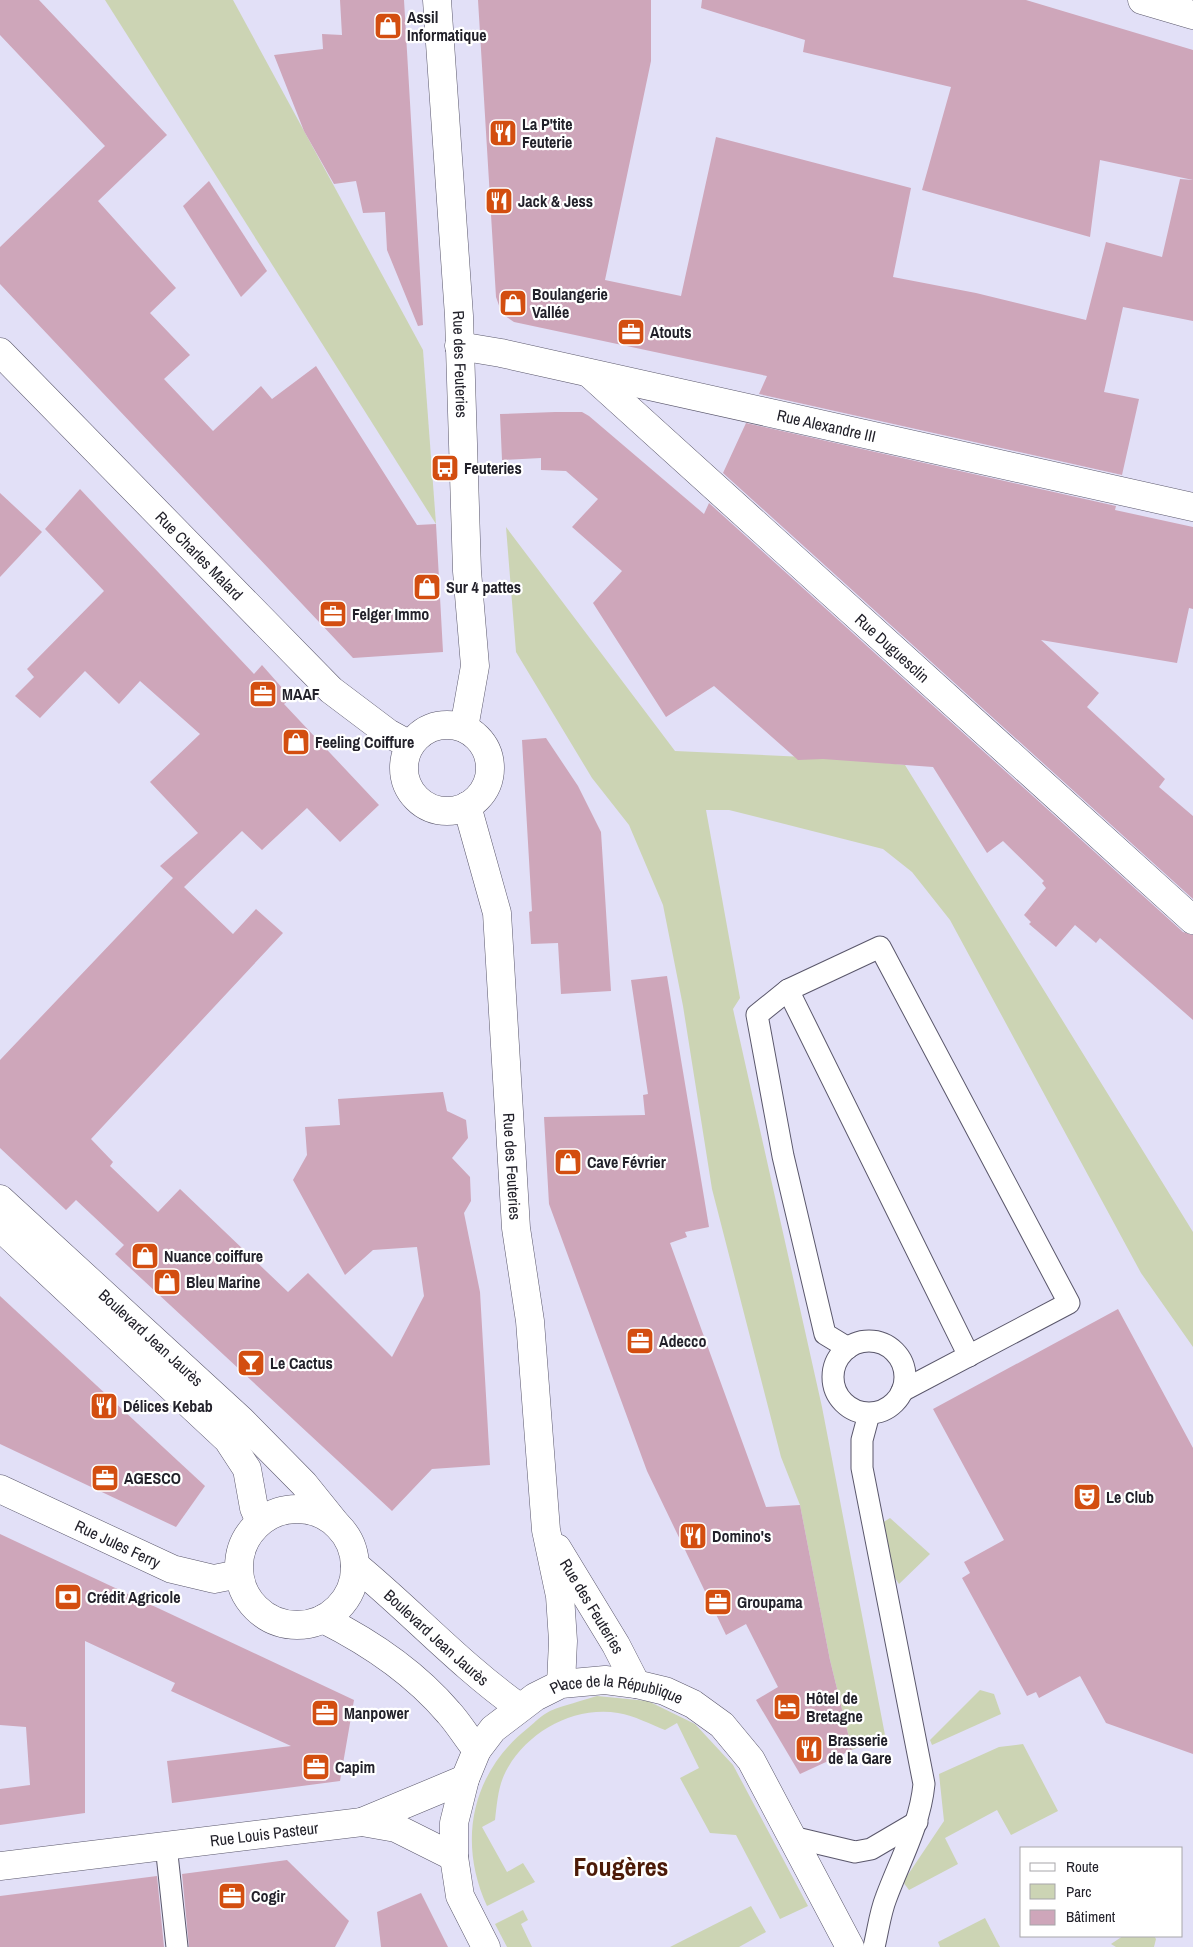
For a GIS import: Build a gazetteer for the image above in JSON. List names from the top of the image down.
{
  "streets": {
    "main road": [
      "Rue des Feuteries",
      "Rue Alexandre III",
      "Rue Charles Malard",
      "Rue Duguesclin",
      "Boulevard Jean Jaurès",
      "Rue Jules Ferry",
      "Place de la République",
      "Rue Louis Pasteur"
    ]
  },
  "crossings": [
    ["Rue des Feuteries", "Rue Alexandre III"],
    ["Rue des Feuteries", "Rue Charles Malard"],
    ["Rue des Feuteries", "Place de la République"],
    ["Rue Alexandre III", "Rue Duguesclin"],
    ["Boulevard Jean Jaurès", "Rue Jules Ferry"],
    ["Boulevard Jean Jaurès", "Place de la République"],
    ["Place de la République", "Rue Louis Pasteur"]
  ],
  "districts": ["Fougères"],
  "places": {
    "shop": [
      "Assil Informatique",
      "Boulangerie Vallée",
      "Sur 4 pattes",
      "Feeling Coiffure",
      "Cave Février",
      "Nuance coiffure",
      "Bleu Marine"
    ],
    "restaurant": [
      "La P'tite Feuterie",
      "Jack & Jess",
      "Délices Kebab",
      "Domino's",
      "Brasserie de la Gare"
    ],
    "office": [
      "Atouts",
      "Felger Immo",
      "MAAF",
      "Adecco",
      "AGESCO",
      "Groupama",
      "Manpower",
      "Capim",
      "Cogir"
    ],
    "bus stop": ["Feuteries"],
    "bar": ["Le Cactus"],
    "theatre": ["Le Club"],
    "bank": ["Crédit Agricole"],
    "hotel": ["Hôtel de Bretagne"]
  },
  "legend": ["Route", "Parc", "Bâtiment"]
}
